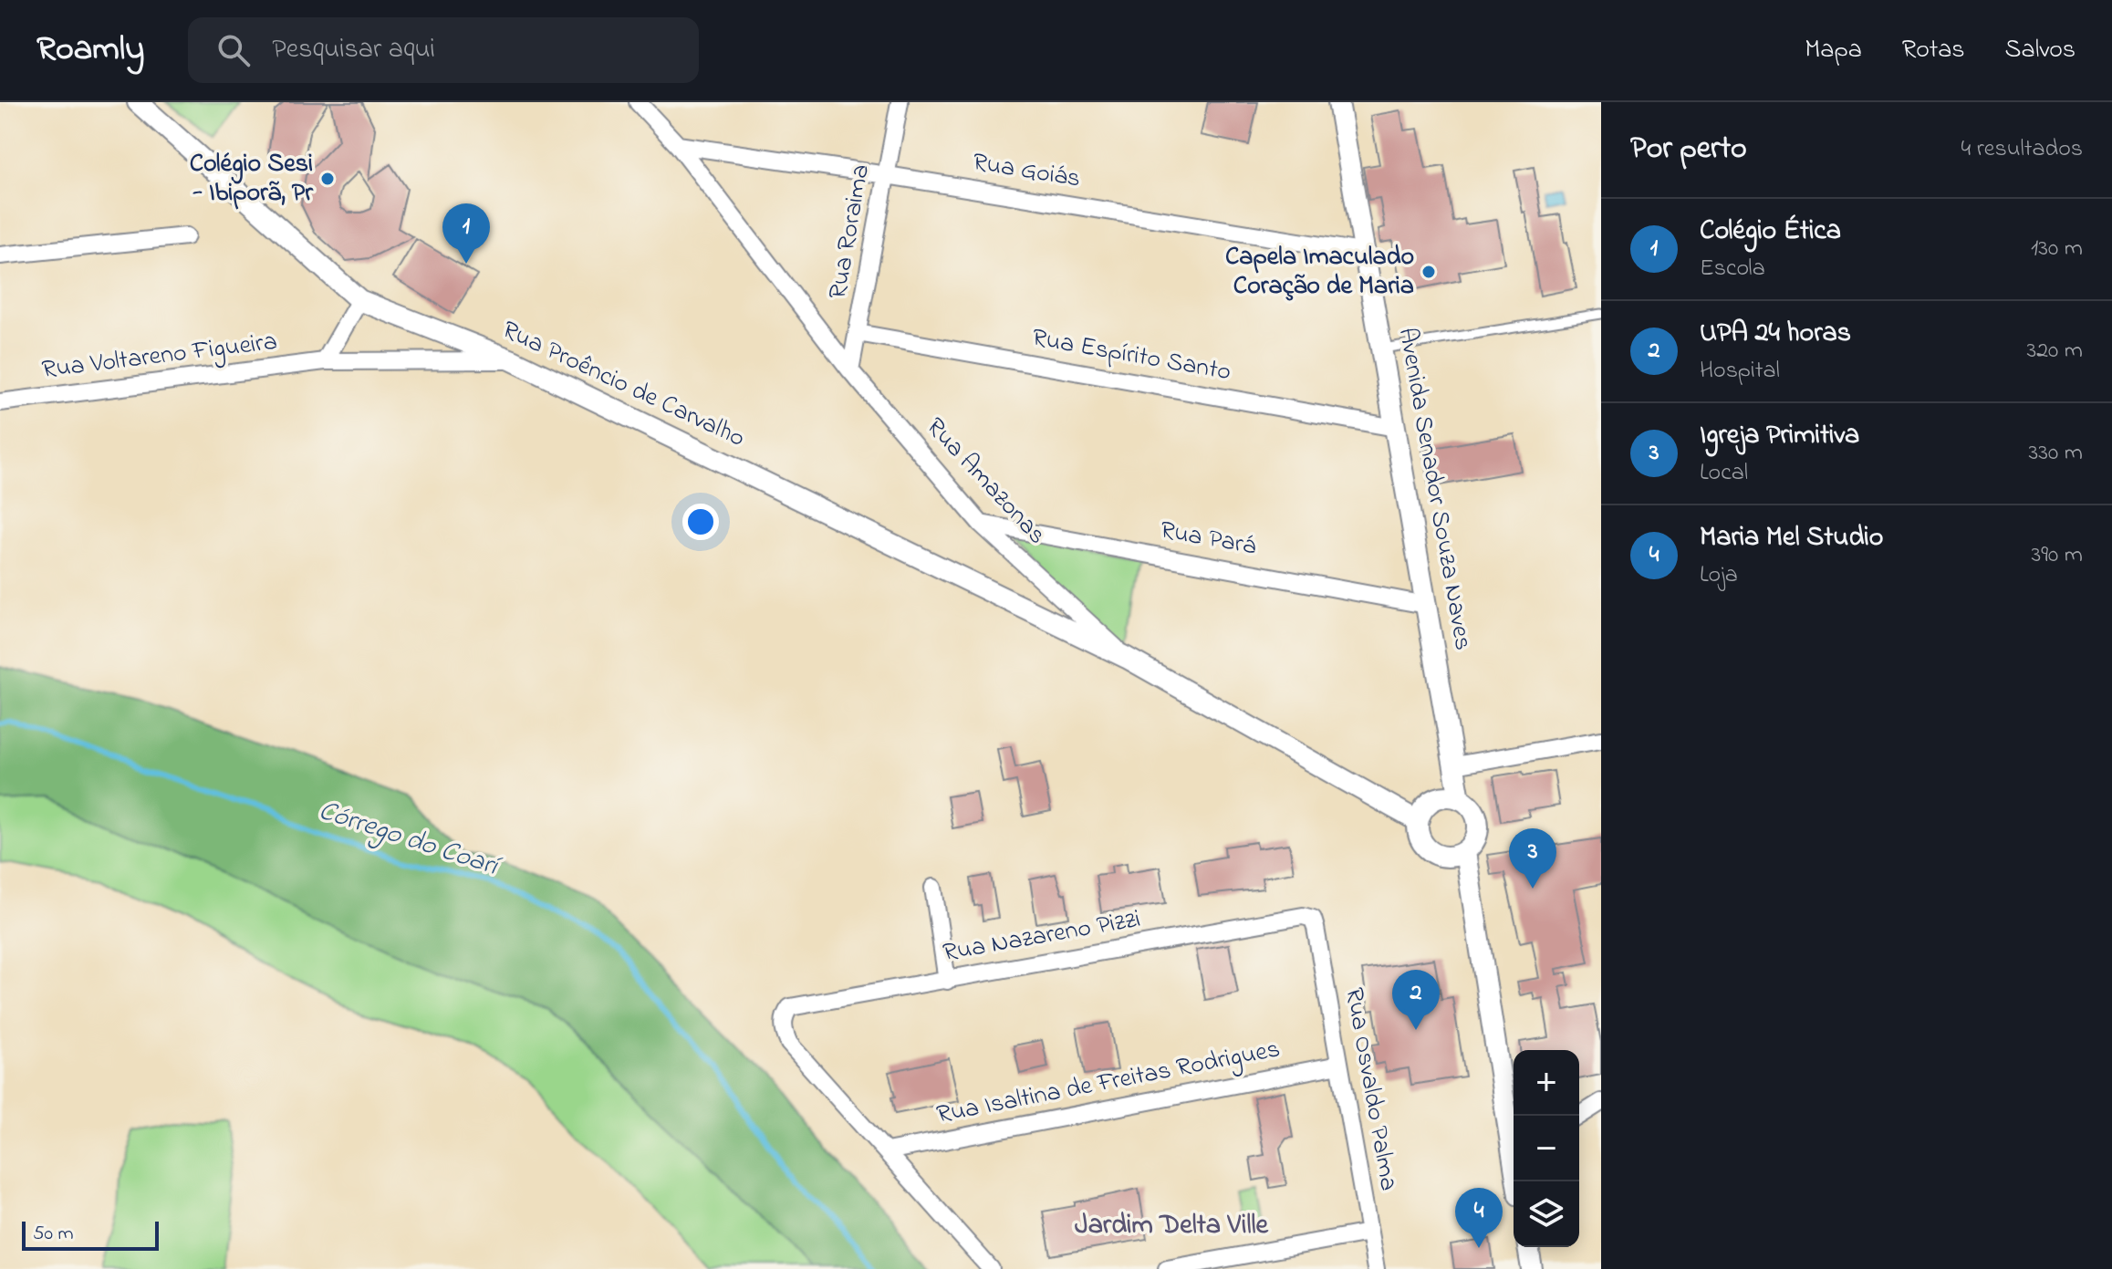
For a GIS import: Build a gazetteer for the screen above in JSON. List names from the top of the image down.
{
  "streets": {
    "street": [
      "Rua Goiás",
      "Rua Roraima",
      "Rua Espírito Santo",
      "Rua Voltareno Figueira",
      "Rua Proêncio de Carvalho",
      "Rua Amazonas",
      "Avenida Senador Souza Naves",
      "Rua Pará",
      "Rua Nazareno Pizzi",
      "Rua Isaltina de Freitas Rodrigues",
      "Rua Osvaldo Palma"
    ]
  },
  "crossings": [
    ["Rua Goiás", "Rua Roraima"],
    ["Rua Goiás", "Rua Amazonas"],
    ["Rua Goiás", "Avenida Senador Souza Naves"],
    ["Rua Roraima", "Rua Espírito Santo"],
    ["Rua Roraima", "Rua Amazonas"],
    ["Rua Espírito Santo", "Avenida Senador Souza Naves"],
    ["Rua Voltareno Figueira", "Rua Proêncio de Carvalho"],
    ["Rua Proêncio de Carvalho", "Rua Amazonas"],
    ["Rua Amazonas", "Avenida Senador Souza Naves"],
    ["Rua Amazonas", "Rua Pará"],
    ["Avenida Senador Souza Naves", "Rua Pará"],
    ["Rua Nazareno Pizzi", "Rua Isaltina de Freitas Rodrigues"],
    ["Rua Nazareno Pizzi", "Rua Osvaldo Palma"],
    ["Rua Isaltina de Freitas Rodrigues", "Rua Osvaldo Palma"]
  ],
  "districts": ["Jardim Delta Ville"],
  "water": ["Córrego do Coarí"],
  "places": ["Colégio Sesi - Ibiporã, Pr", "Capela Imaculado Coração de Maria"],
  "scale_bar": "50 m",
  "page": {
    "header": "Roamly",
    "search": "Pesquisar aqui",
    "nav": ["Mapa", "Rotas", "Salvos"],
    "heading": ["Por perto", "4 resultados"],
    "list": [
      {
        "mark": "1",
        "name": "Colégio Ética",
        "note": "Escola",
        "value": "130 m"
      },
      {
        "mark": "2",
        "name": "UPA 24 horas",
        "note": "Hospital",
        "value": "320 m"
      },
      {
        "mark": "3",
        "name": "Igreja Primitiva",
        "note": "Local",
        "value": "330 m"
      },
      {
        "mark": "4",
        "name": "Maria Mel Studio",
        "note": "Loja",
        "value": "390 m"
      }
    ],
    "pins": [
      "1",
      "3",
      "2",
      "4"
    ],
    "map_buttons": ["+", "−"],
    "scale": "50 m"
  }
}
